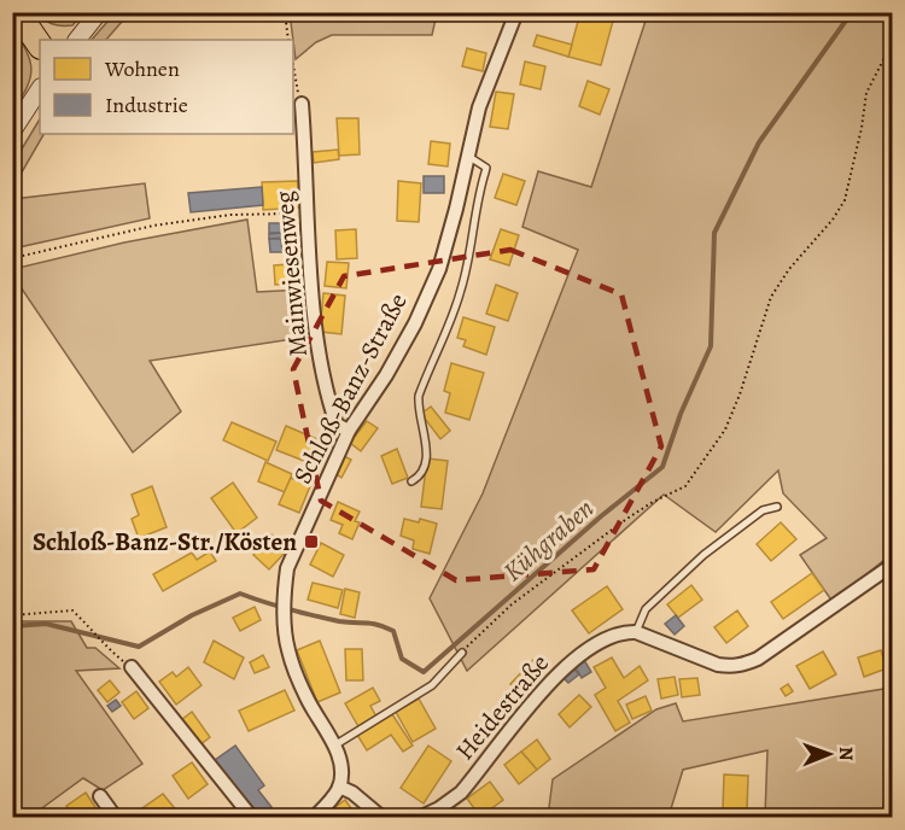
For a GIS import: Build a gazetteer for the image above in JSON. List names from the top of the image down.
{
  "streets": {
    "street": ["Mainwiesenweg", "Schloß-Banz-Straße", "Heidestraße"]
  },
  "crossings": [
    ["Mainwiesenweg", "Schloß-Banz-Straße"]
  ],
  "water": ["Kühgraben"],
  "places": {
    "transit": ["Schloß-Banz-Str./Kösten"]
  },
  "legend": ["Wohnen", "Industrie"],
  "north": "right"
}
